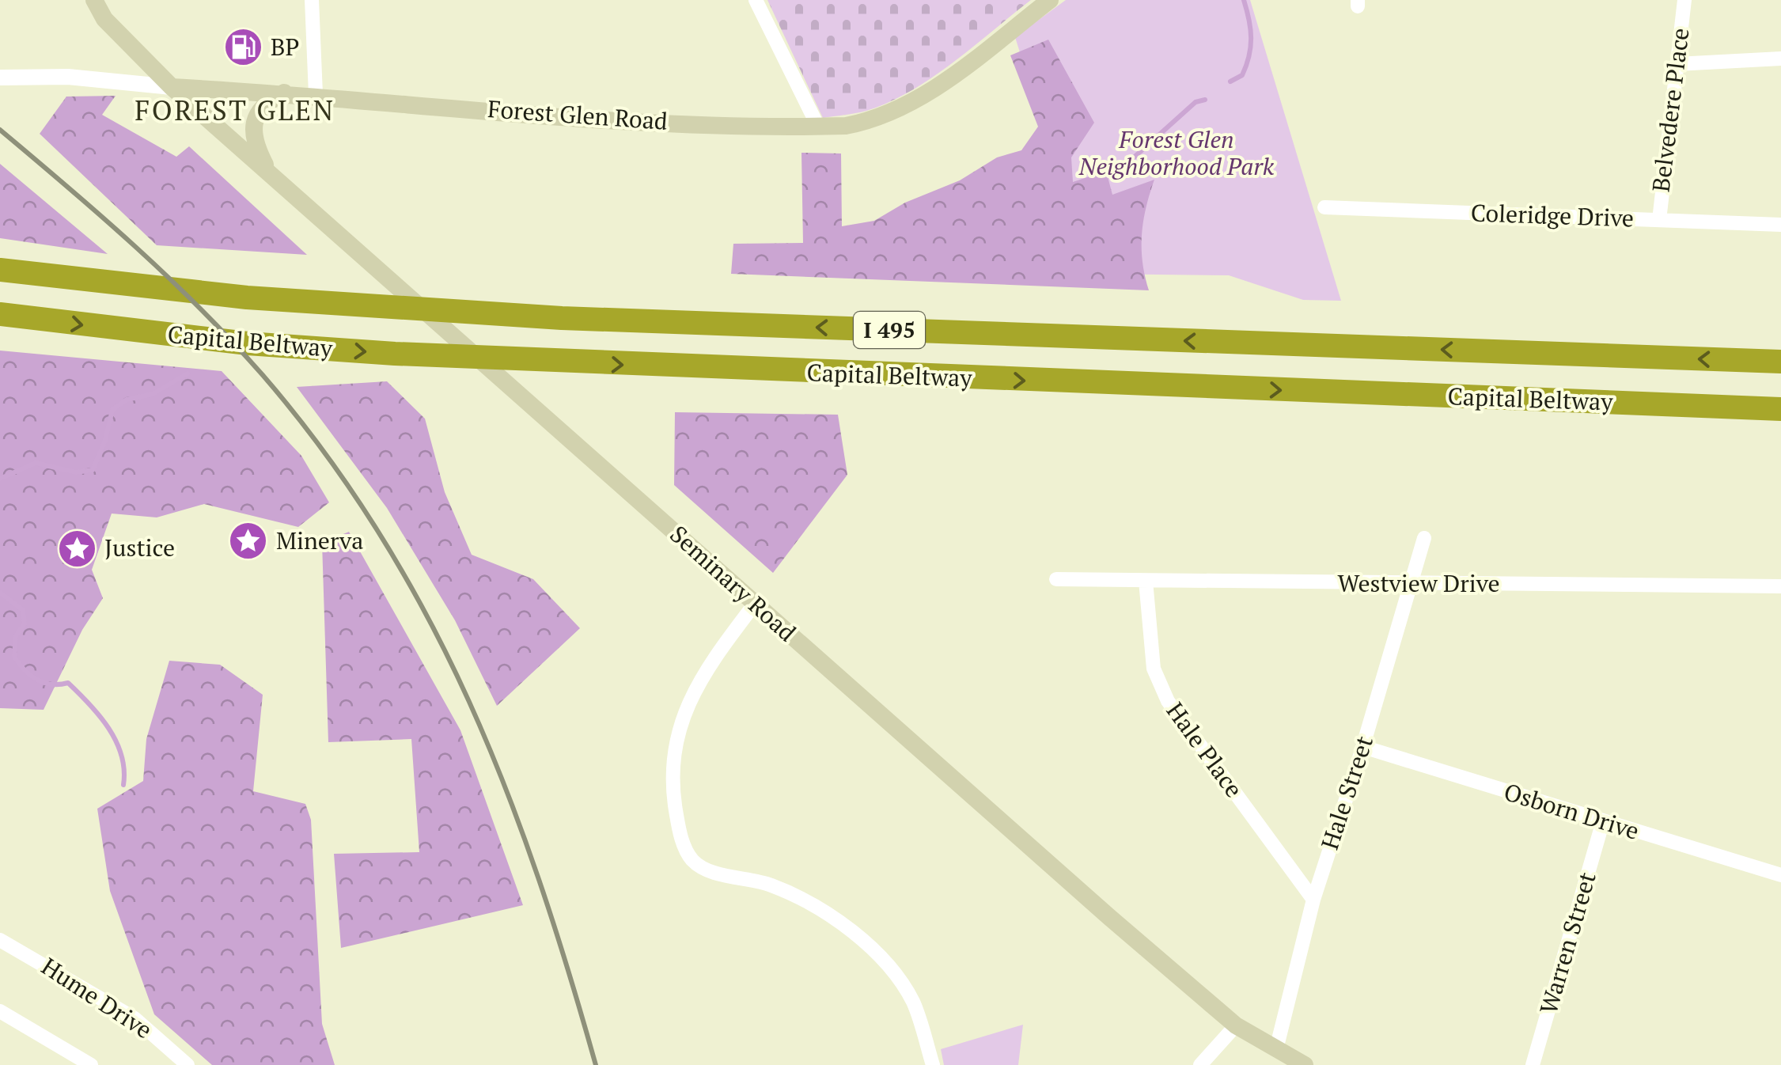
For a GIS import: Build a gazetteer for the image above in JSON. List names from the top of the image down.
{
  "streets": {
    "highway": ["I 495", "Capital Beltway"],
    "main road": ["Forest Glen Road", "Seminary Road"],
    "street": [
      "Belvedere Place",
      "Coleridge Drive",
      "Westview Drive",
      "Hale Place",
      "Hale Street",
      "Osborn Drive",
      "Warren Street",
      "Hume Drive"
    ]
  },
  "crossings": [
    ["Belvedere Place", "Coleridge Drive"],
    ["Forest Glen Road", "Seminary Road"],
    ["Seminary Road", "Hale Street"],
    ["Westview Drive", "Hale Place"],
    ["Westview Drive", "Hale Street"],
    ["Hale Place", "Hale Street"],
    ["Hale Street", "Osborn Drive"],
    ["Osborn Drive", "Warren Street"]
  ],
  "districts": ["FOREST GLEN"],
  "parks": ["Forest Glen Neighborhood Park"],
  "places": {
    "fuel station": ["BP"],
    "place": ["Minerva", "Justice"]
  }
}
